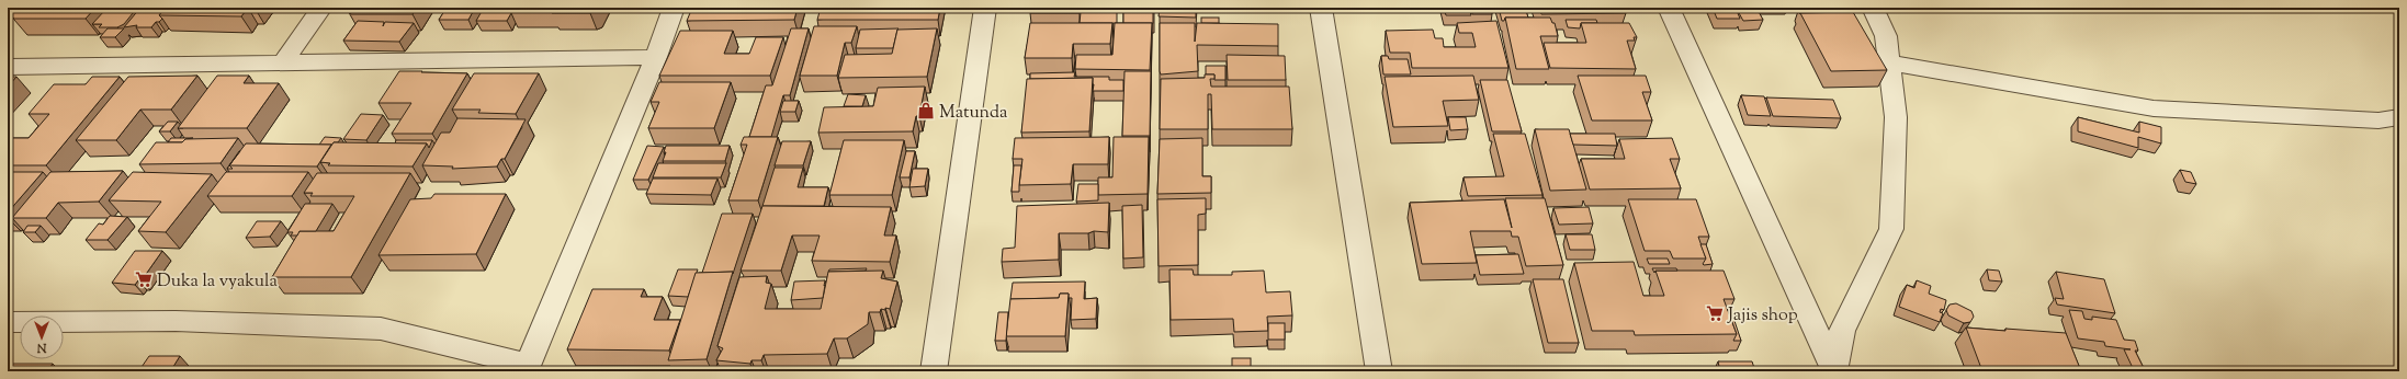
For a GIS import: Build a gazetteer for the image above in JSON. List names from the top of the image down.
{
  "places": {
    "shop": ["Matunda"],
    "supermarket": ["Duka la vyakula", "Jajis shop"]
  },
  "north": "bottom"
}
